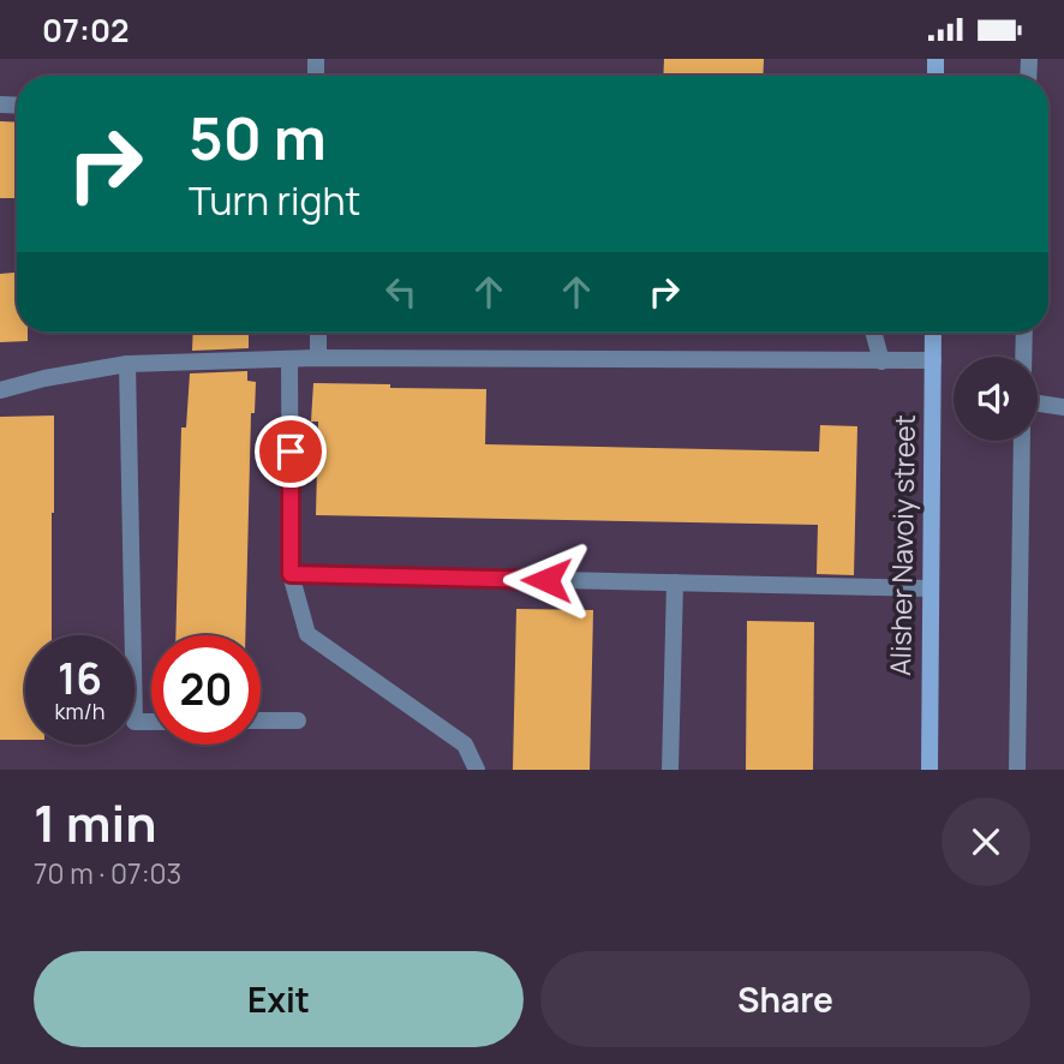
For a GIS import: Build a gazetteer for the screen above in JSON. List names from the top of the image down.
{
  "streets": {
    "street": ["Alisher Navoiy street"]
  },
  "page": {
    "status": "07:02",
    "turn": ["50 m", "Turn right"],
    "speed": "16 km/h",
    "limit": "20",
    "heading": ["1 min", "70 m · 07:03"],
    "buttons": ["Exit", "Share"]
  }
}
